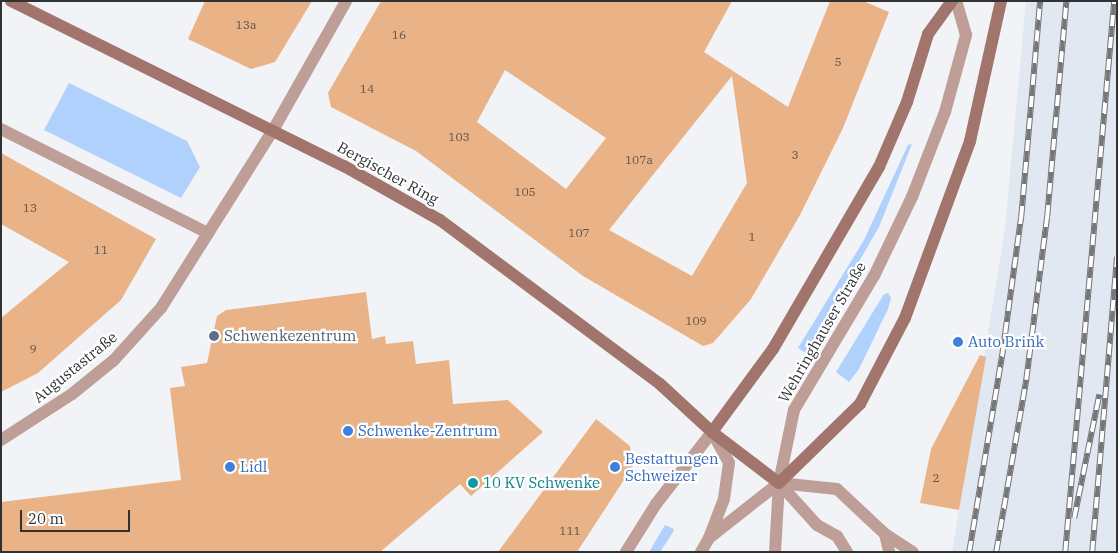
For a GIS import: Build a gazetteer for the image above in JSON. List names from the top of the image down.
{
  "streets": {
    "main road": ["Bergischer Ring", "Wehringhauser Straße"],
    "street": ["Augustastraße"]
  },
  "crossings": [
    ["Bergischer Ring", "Wehringhauser Straße"],
    ["Bergischer Ring", "Augustastraße"]
  ],
  "places": [
    "Schwenkezentrum",
    "Auto Brink",
    "Schwenke-Zentrum",
    "Lidl",
    "Bestattungen Schweizer",
    "10 KV Schwenke"
  ],
  "house_numbers": [
    "13a",
    "16",
    "5",
    "14",
    "103",
    "3",
    "107a",
    "105",
    "13",
    "107",
    "1",
    "11",
    "109",
    "9",
    "2",
    "111"
  ],
  "scale_bar": "20 m"
}
